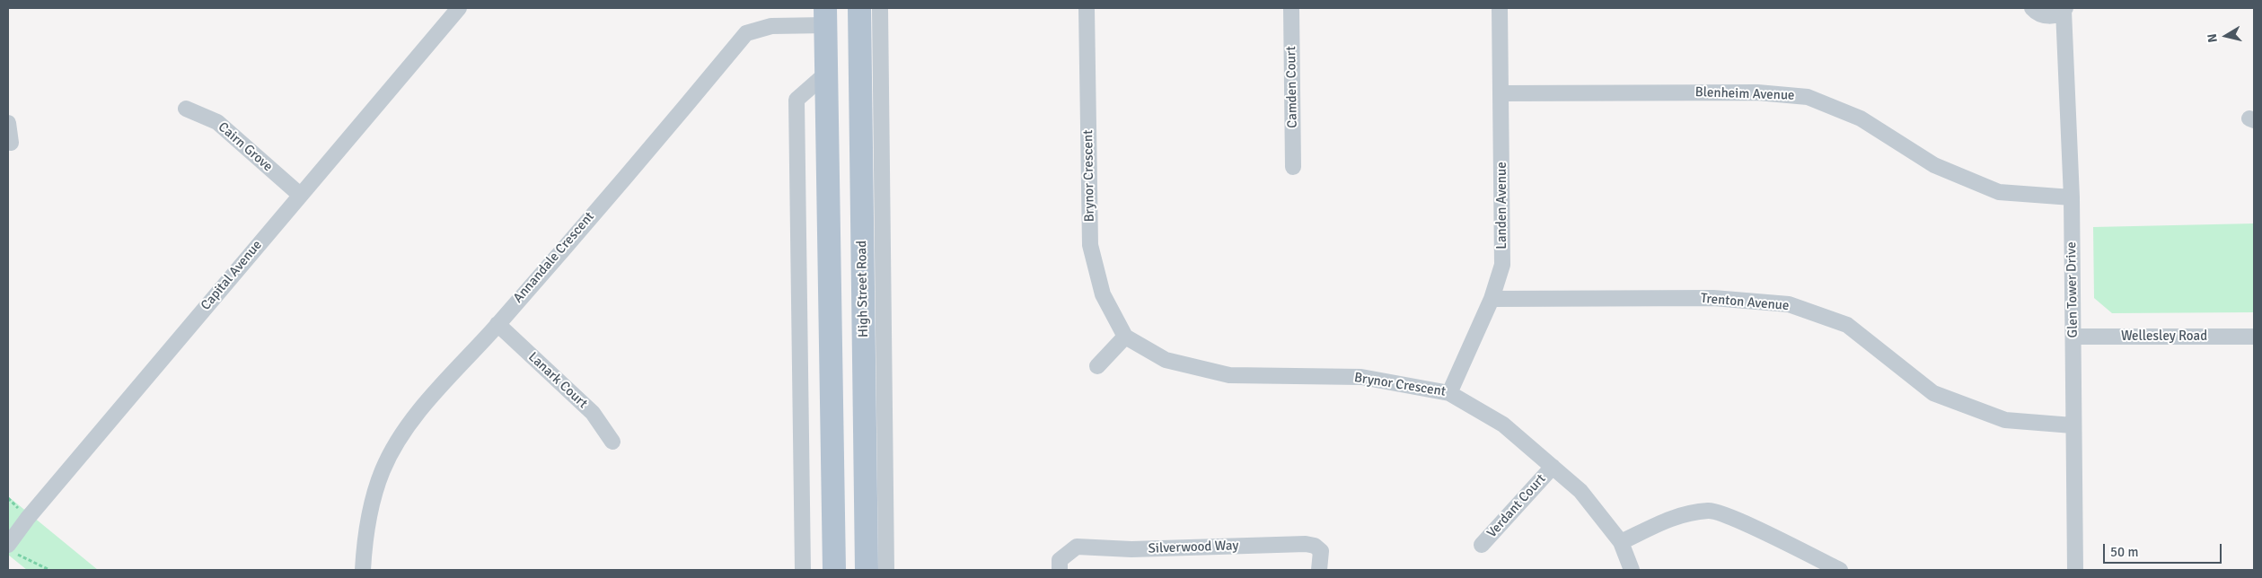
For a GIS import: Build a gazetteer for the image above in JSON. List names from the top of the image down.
{
  "streets": {
    "main road": ["High Street Road"],
    "street": [
      "Camden Court",
      "Blenheim Avenue",
      "Cairn Grove",
      "Brynor Crescent",
      "Landen Avenue",
      "Annandale Crescent",
      "Capital Avenue",
      "Glen Tower Drive",
      "Trenton Avenue",
      "Wellesley Road",
      "Lanark Court",
      "Verdant Court",
      "Silverwood Way"
    ]
  },
  "crossings": [
    ["Blenheim Avenue", "Landen Avenue"],
    ["Blenheim Avenue", "Glen Tower Drive"],
    ["Cairn Grove", "Capital Avenue"],
    ["Brynor Crescent", "Landen Avenue"],
    ["Brynor Crescent", "Verdant Court"],
    ["Landen Avenue", "Trenton Avenue"],
    ["Annandale Crescent", "Lanark Court"],
    ["Glen Tower Drive", "Trenton Avenue"],
    ["Glen Tower Drive", "Wellesley Road"]
  ],
  "scale_bar": "50 m",
  "north": "left"
}
